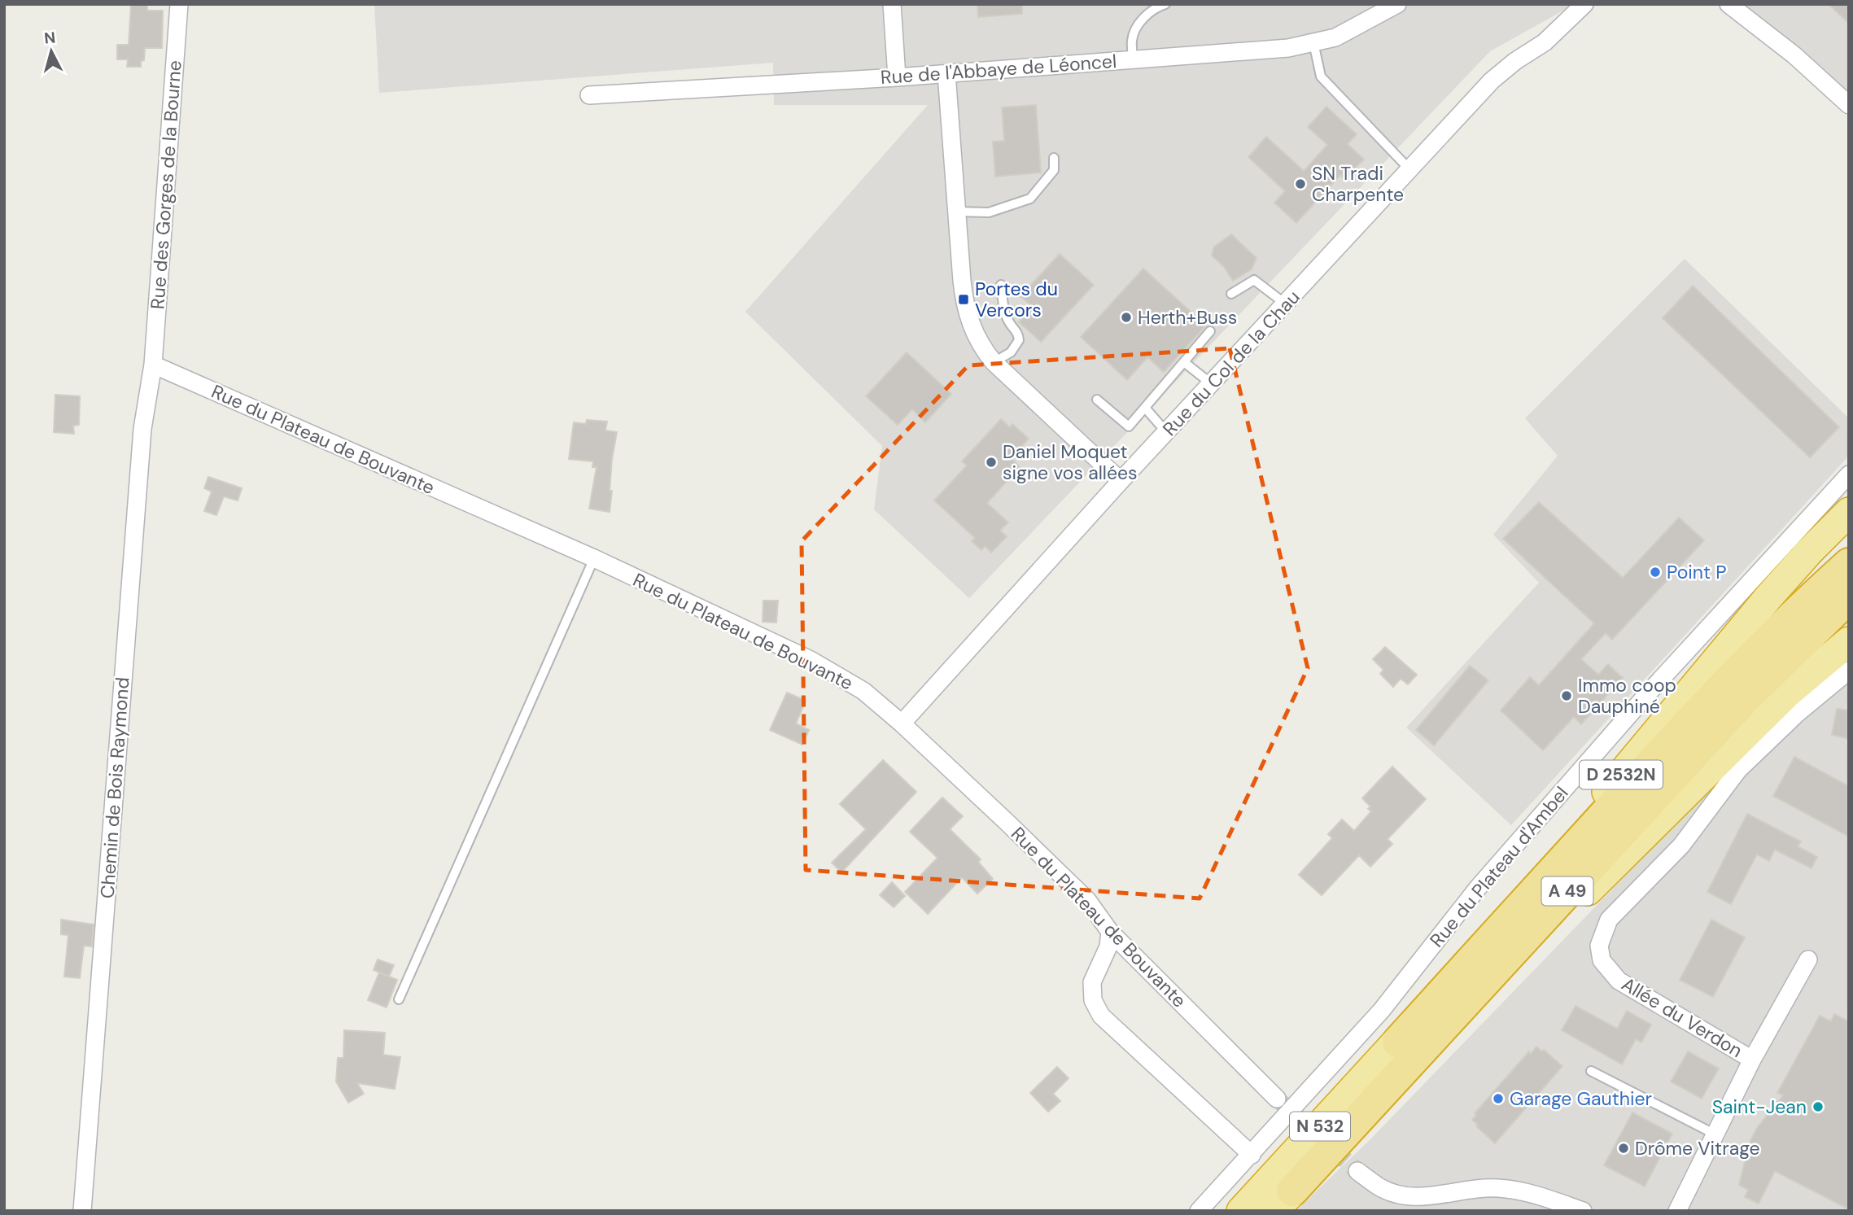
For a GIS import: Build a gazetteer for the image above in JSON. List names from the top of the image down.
{
  "streets": {
    "highway": ["D 2532N", "A 49", "N 532"],
    "street": [
      "Rue de l'Abbaye de Léoncel",
      "Rue des Gorges de la Bourne",
      "Rue du Col de la Chau",
      "Rue du Plateau de Bouvante",
      "Chemin de Bois Raymond",
      "Rue du Plateau d'Ambel",
      "Allée du Verdon"
    ]
  },
  "crossings": [
    ["Rue des Gorges de la Bourne", "Rue du Plateau de Bouvante"],
    ["Rue des Gorges de la Bourne", "Chemin de Bois Raymond"],
    ["Rue du Col de la Chau", "Rue du Plateau de Bouvante"],
    ["Rue du Plateau de Bouvante", "Chemin de Bois Raymond"],
    ["D 2532N", "A 49"],
    ["D 2532N", "N 532"],
    ["A 49", "N 532"]
  ],
  "places": {
    "other": [
      "SN Tradi Charpente",
      "Herth+Buss",
      "Daniel Moquet signe vos allées",
      "Point P",
      "Immo coop Dauphiné",
      "Garage Gauthier",
      "Saint-Jean",
      "Drôme Vitrage"
    ],
    "transit": ["Portes du Vercors"]
  },
  "north": "top"
}
